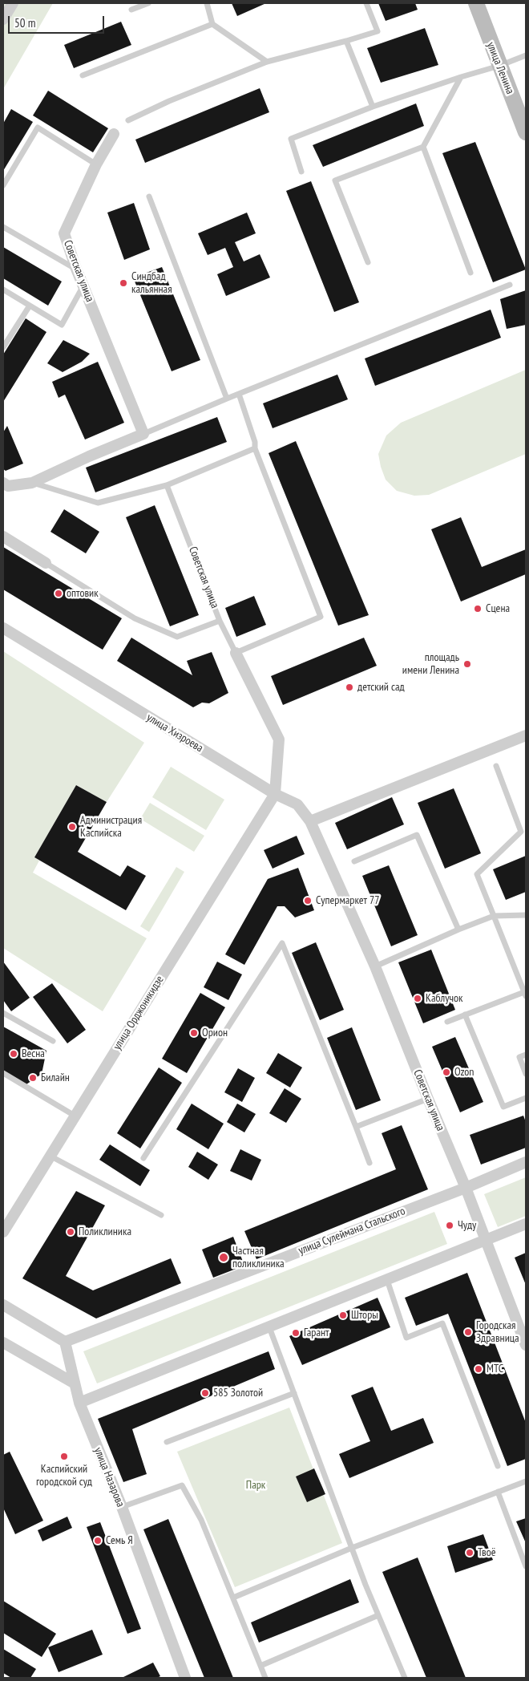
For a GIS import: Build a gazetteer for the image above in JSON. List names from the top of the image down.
{
  "streets": {
    "street": [
      "улица Ленина",
      "Советская улица",
      "улица Хизроева",
      "улица Орджоникидзе",
      "улица Сулеймана Стальского",
      "улица Назарова"
    ]
  },
  "crossings": [
    ["Советская улица", "улица Хизроева"],
    ["Советская улица", "улица Сулеймана Стальского"],
    ["улица Хизроева", "улица Орджоникидзе"],
    ["улица Сулеймана Стальского", "улица Назарова"]
  ],
  "parks": ["Парк"],
  "places": [
    "Синдбад кальянная",
    "оптовик",
    "Сцена",
    "площадь имени Ленина",
    "детский сад",
    "Администрация Каспийска",
    "Супермаркет 77",
    "Каблучок",
    "Орион",
    "Весна",
    "Ozon",
    "Билайн",
    "Чуду",
    "Поликлиника",
    "Частная поликлиника",
    "Шторы",
    "Городская Здравница",
    "Гарант",
    "МТС",
    "585 Золотой",
    "Каспийский городской суд",
    "Семь Я",
    "Твоё"
  ],
  "scale_bar": "50 m"
}
